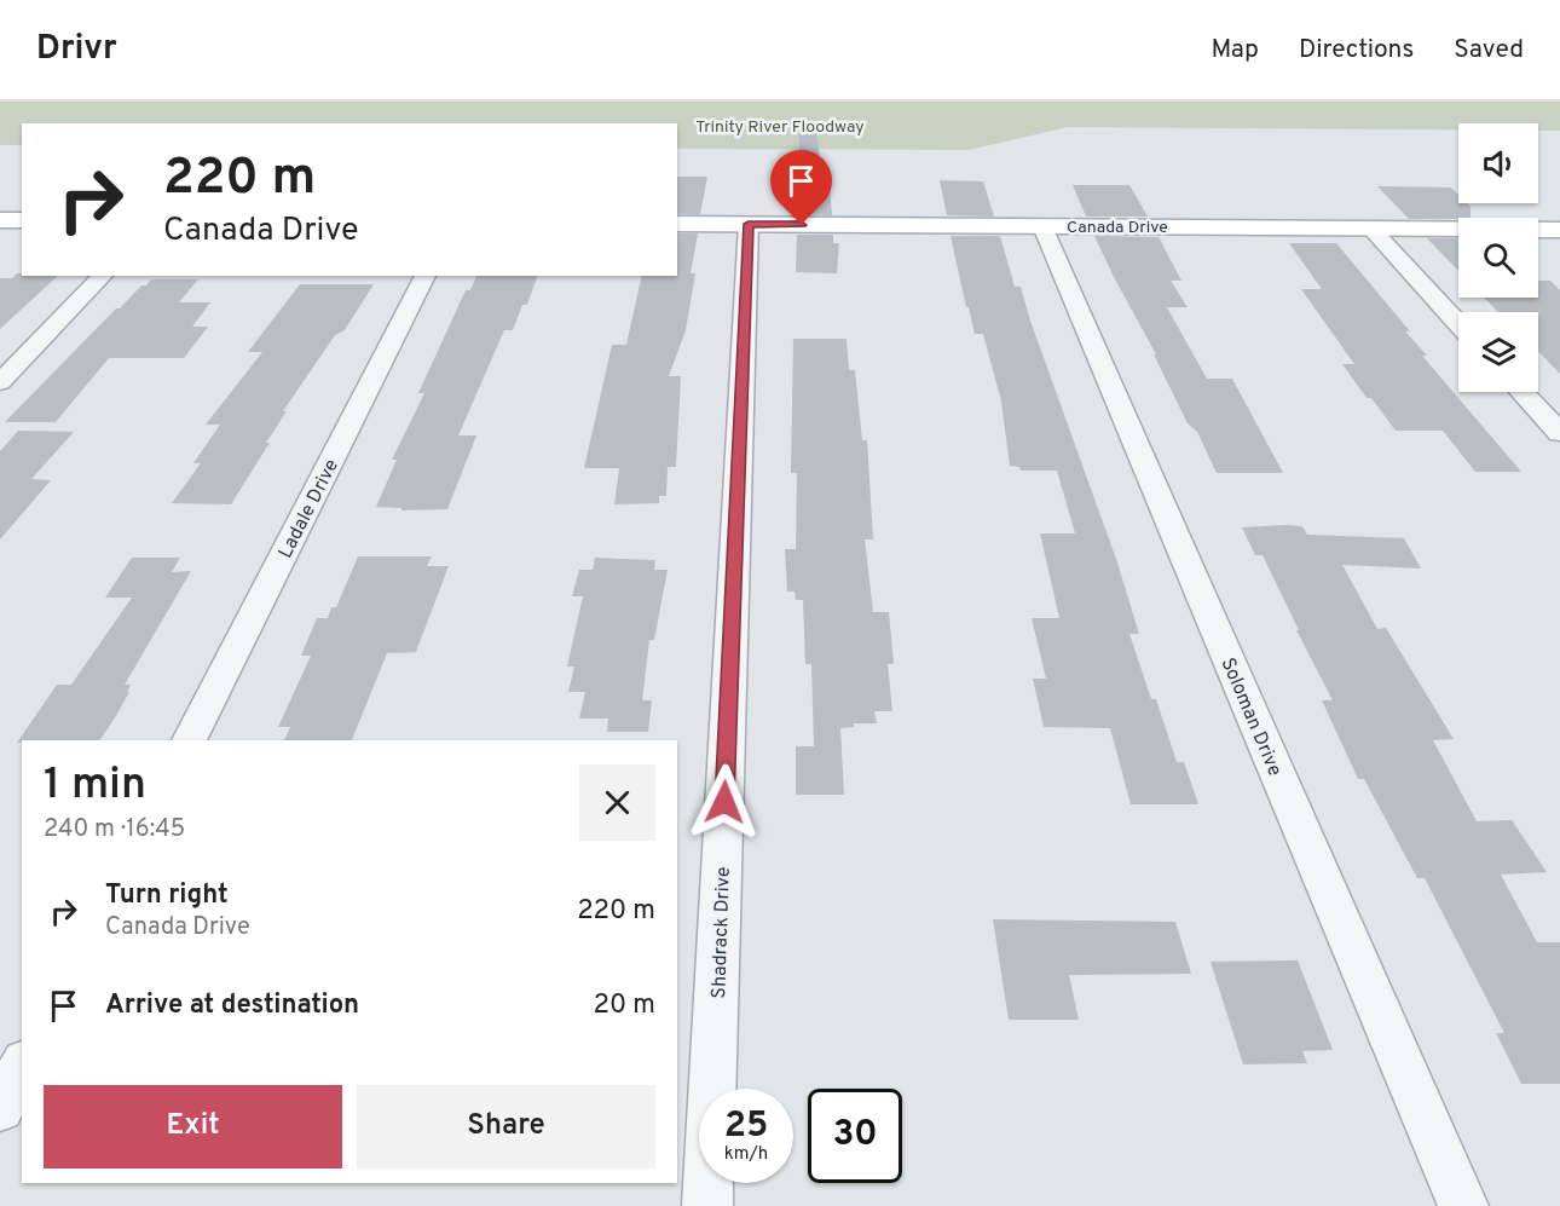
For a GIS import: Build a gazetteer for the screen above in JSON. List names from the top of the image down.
{
  "streets": {
    "street": [
      "Canada Drive",
      "Ladale Drive",
      "Soloman Drive",
      "Shadrack Drive"
    ]
  },
  "crossings": [
    ["Canada Drive", "Soloman Drive"],
    ["Canada Drive", "Shadrack Drive"]
  ],
  "parks": ["Trinity River Floodway"],
  "page": {
    "header": "Drivr",
    "nav": ["Map", "Directions", "Saved"],
    "turn": ["220 m", "Canada Drive"],
    "heading": ["1 min", "240 m · 16:45"],
    "list": [
      {
        "name": "Turn right",
        "note": "Canada Drive",
        "value": "220 m"
      },
      {
        "name": "Arrive at destination",
        "value": "20 m"
      }
    ],
    "buttons": ["Exit", "Share"],
    "speed": "25 km/h",
    "limit": "30"
  }
}
